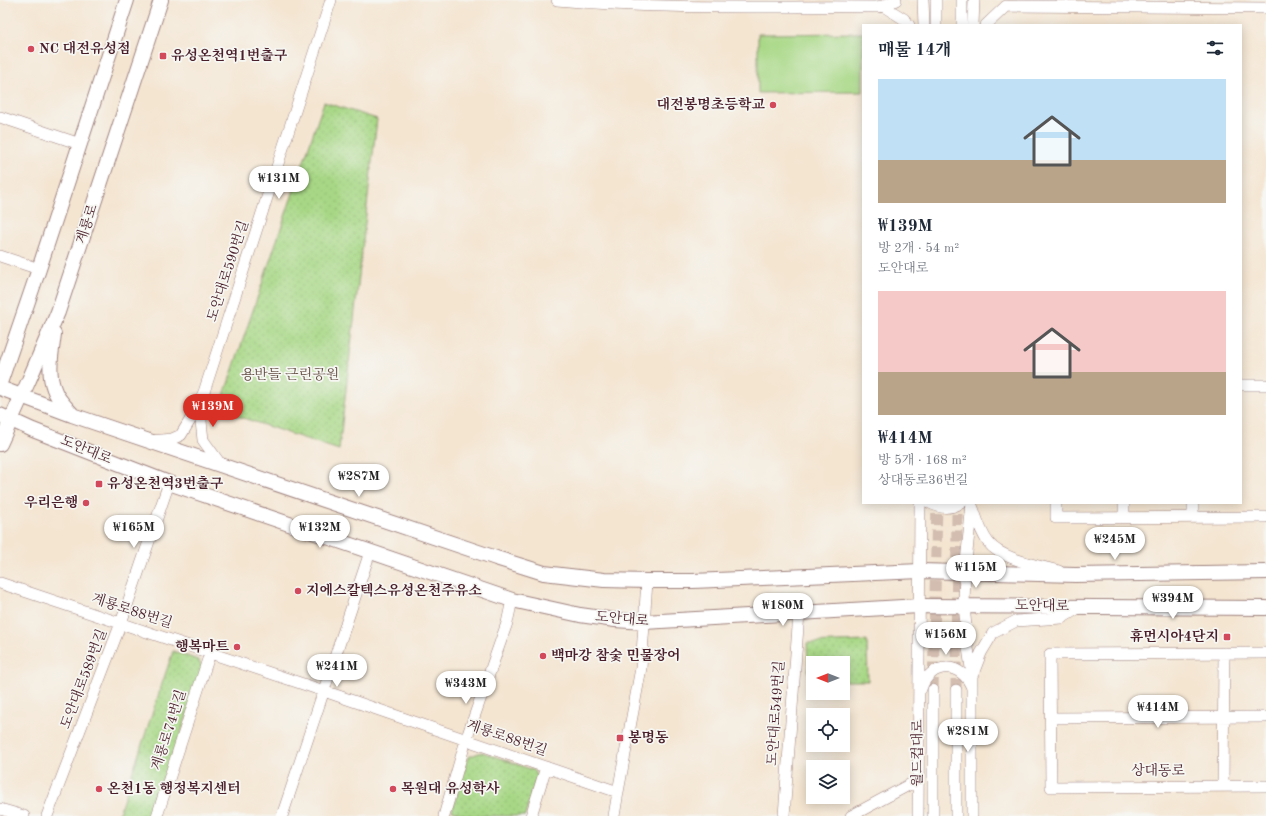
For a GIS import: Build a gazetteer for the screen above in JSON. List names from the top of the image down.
{
  "streets": {
    "main road": ["계룡로", "도안대로"],
    "street": [
      "도안대로590번길",
      "계룡로88번길",
      "도안대로589번길",
      "도안대로549번길",
      "계룡로74번길",
      "월드컵대로",
      "상대동로"
    ]
  },
  "crossings": [
    ["계룡로", "도안대로"],
    ["도안대로", "도안대로589번길"],
    ["도안대로", "도안대로549번길"],
    ["계룡로88번길", "도안대로589번길"],
    ["계룡로88번길", "계룡로74번길"]
  ],
  "parks": ["용반들 근린공원"],
  "places": {
    "other": [
      "NC 대전유성점",
      "대전봉명초등학교",
      "우리은행",
      "지에스칼텍스유성온천주유소",
      "행복마트",
      "백마강 참숯 민물장어",
      "온천1동 행정복지센터",
      "목원대 유성학사"
    ],
    "transit": [
      "유성온천역1번출구",
      "유성온천역3번출구",
      "휴먼시아4단지",
      "봉명동"
    ]
  },
  "north": "left",
  "page": {
    "heading": "매물 14개",
    "list": [
      {
        "name": "₩139M",
        "note": "방 2개 · 54 m² · 도안대로"
      },
      {
        "name": "₩414M",
        "note": "방 5개 · 168 m² · 상대동로36번길"
      }
    ],
    "price": [
      "₩131M",
      "₩139M",
      "₩287M",
      "₩165M",
      "₩132M",
      "₩245M",
      "₩115M",
      "₩394M",
      "₩180M",
      "₩156M",
      "₩241M",
      "₩343M",
      "₩414M",
      "₩281M"
    ]
  }
}
